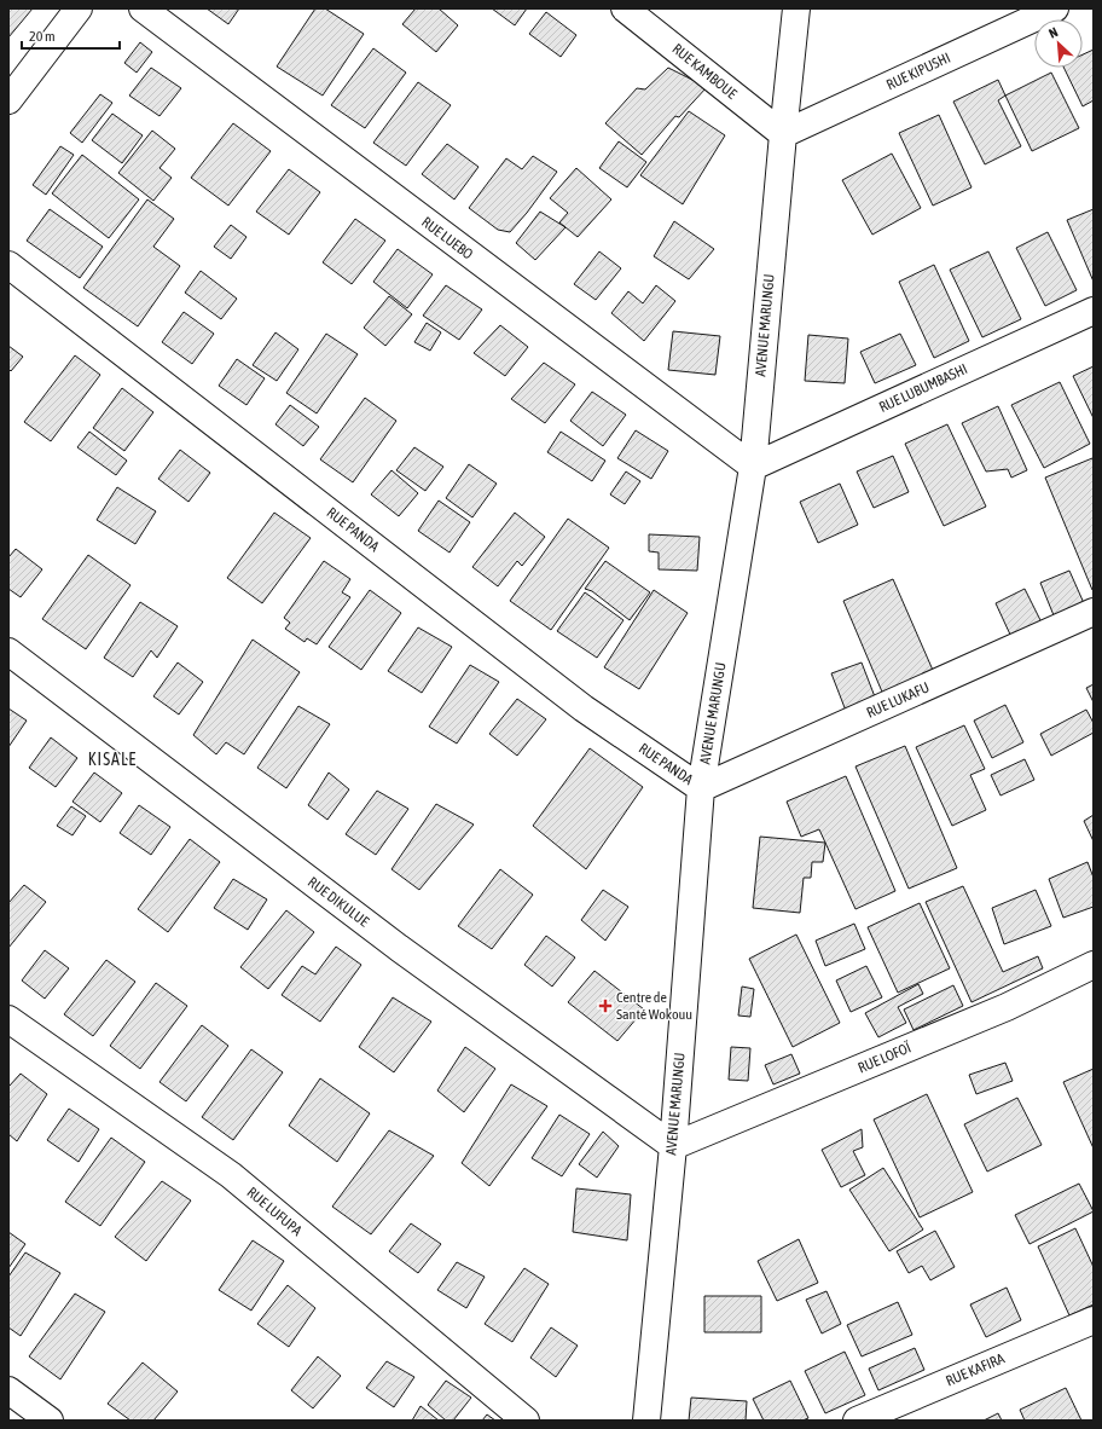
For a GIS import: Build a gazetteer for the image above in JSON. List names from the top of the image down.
{
  "streets": {
    "street": [
      "RUE KAMBOUE",
      "RUE KIPUSHI",
      "RUE LUEBO",
      "AVENUE MARUNGU",
      "RUE LUBUMBASHI",
      "RUE PANDA",
      "RUE LUKAFU",
      "RUE DIKULUE",
      "RUE LOFOÏ",
      "RUE LUFUPA",
      "RUE KAFIRA"
    ]
  },
  "crossings": [
    ["RUE KAMBOUE", "RUE KIPUSHI"],
    ["RUE KAMBOUE", "AVENUE MARUNGU"],
    ["RUE KIPUSHI", "AVENUE MARUNGU"],
    ["RUE LUEBO", "AVENUE MARUNGU"],
    ["RUE LUEBO", "RUE LUBUMBASHI"],
    ["AVENUE MARUNGU", "RUE LUBUMBASHI"],
    ["AVENUE MARUNGU", "RUE PANDA"],
    ["AVENUE MARUNGU", "RUE LUKAFU"],
    ["AVENUE MARUNGU", "RUE DIKULUE"],
    ["AVENUE MARUNGU", "RUE LOFOÏ"],
    ["RUE PANDA", "RUE LUKAFU"],
    ["RUE DIKULUE", "RUE LOFOÏ"]
  ],
  "districts": ["KISALE"],
  "places": {
    "health": ["Centre de Santé Wokouu"]
  },
  "scale_bar": "20 m",
  "north": "top left"
}
